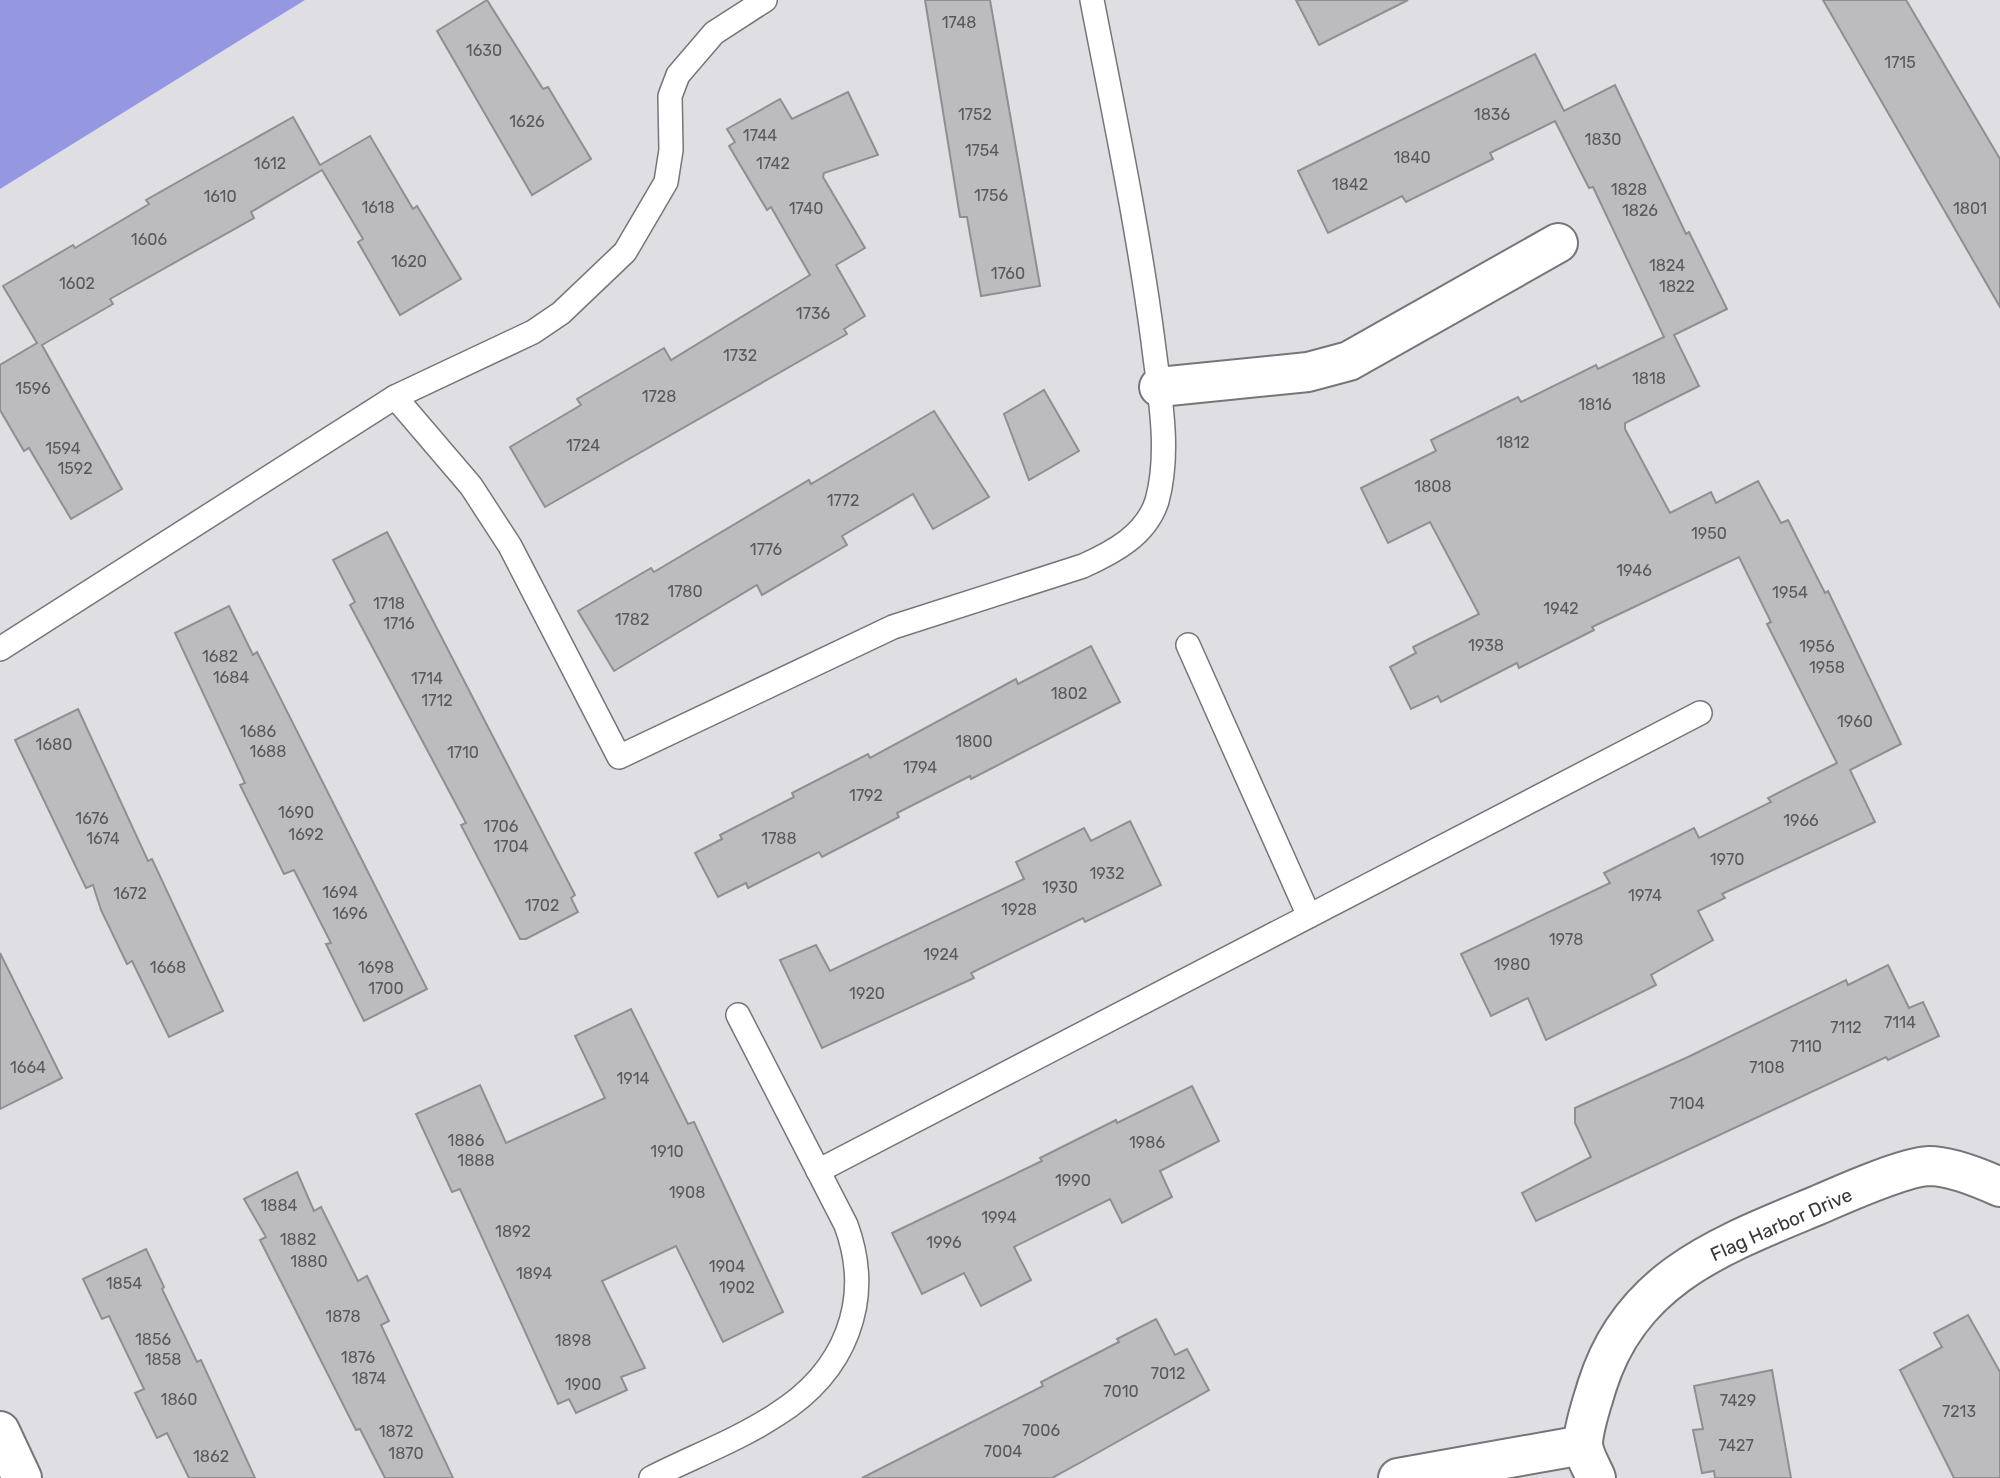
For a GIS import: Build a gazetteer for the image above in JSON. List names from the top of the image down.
{
  "streets": {
    "street": ["Flag Harbor Drive"]
  },
  "house_numbers": [
    "1748",
    "1630",
    "1715",
    "1752",
    "1836",
    "1626",
    "1744",
    "1830",
    "1754",
    "1840",
    "1612",
    "1742",
    "1842",
    "1828",
    "1756",
    "1610",
    "1618",
    "1740",
    "1801",
    "1826",
    "1606",
    "1620",
    "1824",
    "1760",
    "1602",
    "1822",
    "1736",
    "1732",
    "1818",
    "1596",
    "1728",
    "1816",
    "1812",
    "1724",
    "1594",
    "1592",
    "1808",
    "1772",
    "1950",
    "1776",
    "1946",
    "1780",
    "1954",
    "1718",
    "1942",
    "1782",
    "1716",
    "1938",
    "1956",
    "1682",
    "1958",
    "1684",
    "1714",
    "1802",
    "1712",
    "1960",
    "1686",
    "1800",
    "1680",
    "1688",
    "1710",
    "1794",
    "1792",
    "1690",
    "1676",
    "1966",
    "1706",
    "1692",
    "1674",
    "1788",
    "1704",
    "1970",
    "1932",
    "1930",
    "1694",
    "1672",
    "1974",
    "1702",
    "1928",
    "1696",
    "1978",
    "1924",
    "1980",
    "1668",
    "1698",
    "1700",
    "1920",
    "7114",
    "7112",
    "7110",
    "1664",
    "7108",
    "1914",
    "7104",
    "1886",
    "1986",
    "1910",
    "1888",
    "1990",
    "1908",
    "1884",
    "1994",
    "1892",
    "1882",
    "1996",
    "1880",
    "1904",
    "1894",
    "1854",
    "1902",
    "1878",
    "1856",
    "1898",
    "1876",
    "1858",
    "7012",
    "1874",
    "1900",
    "7010",
    "1860",
    "7429",
    "7213",
    "7006",
    "1872",
    "7427",
    "7004",
    "1870",
    "1862"
  ]
}
